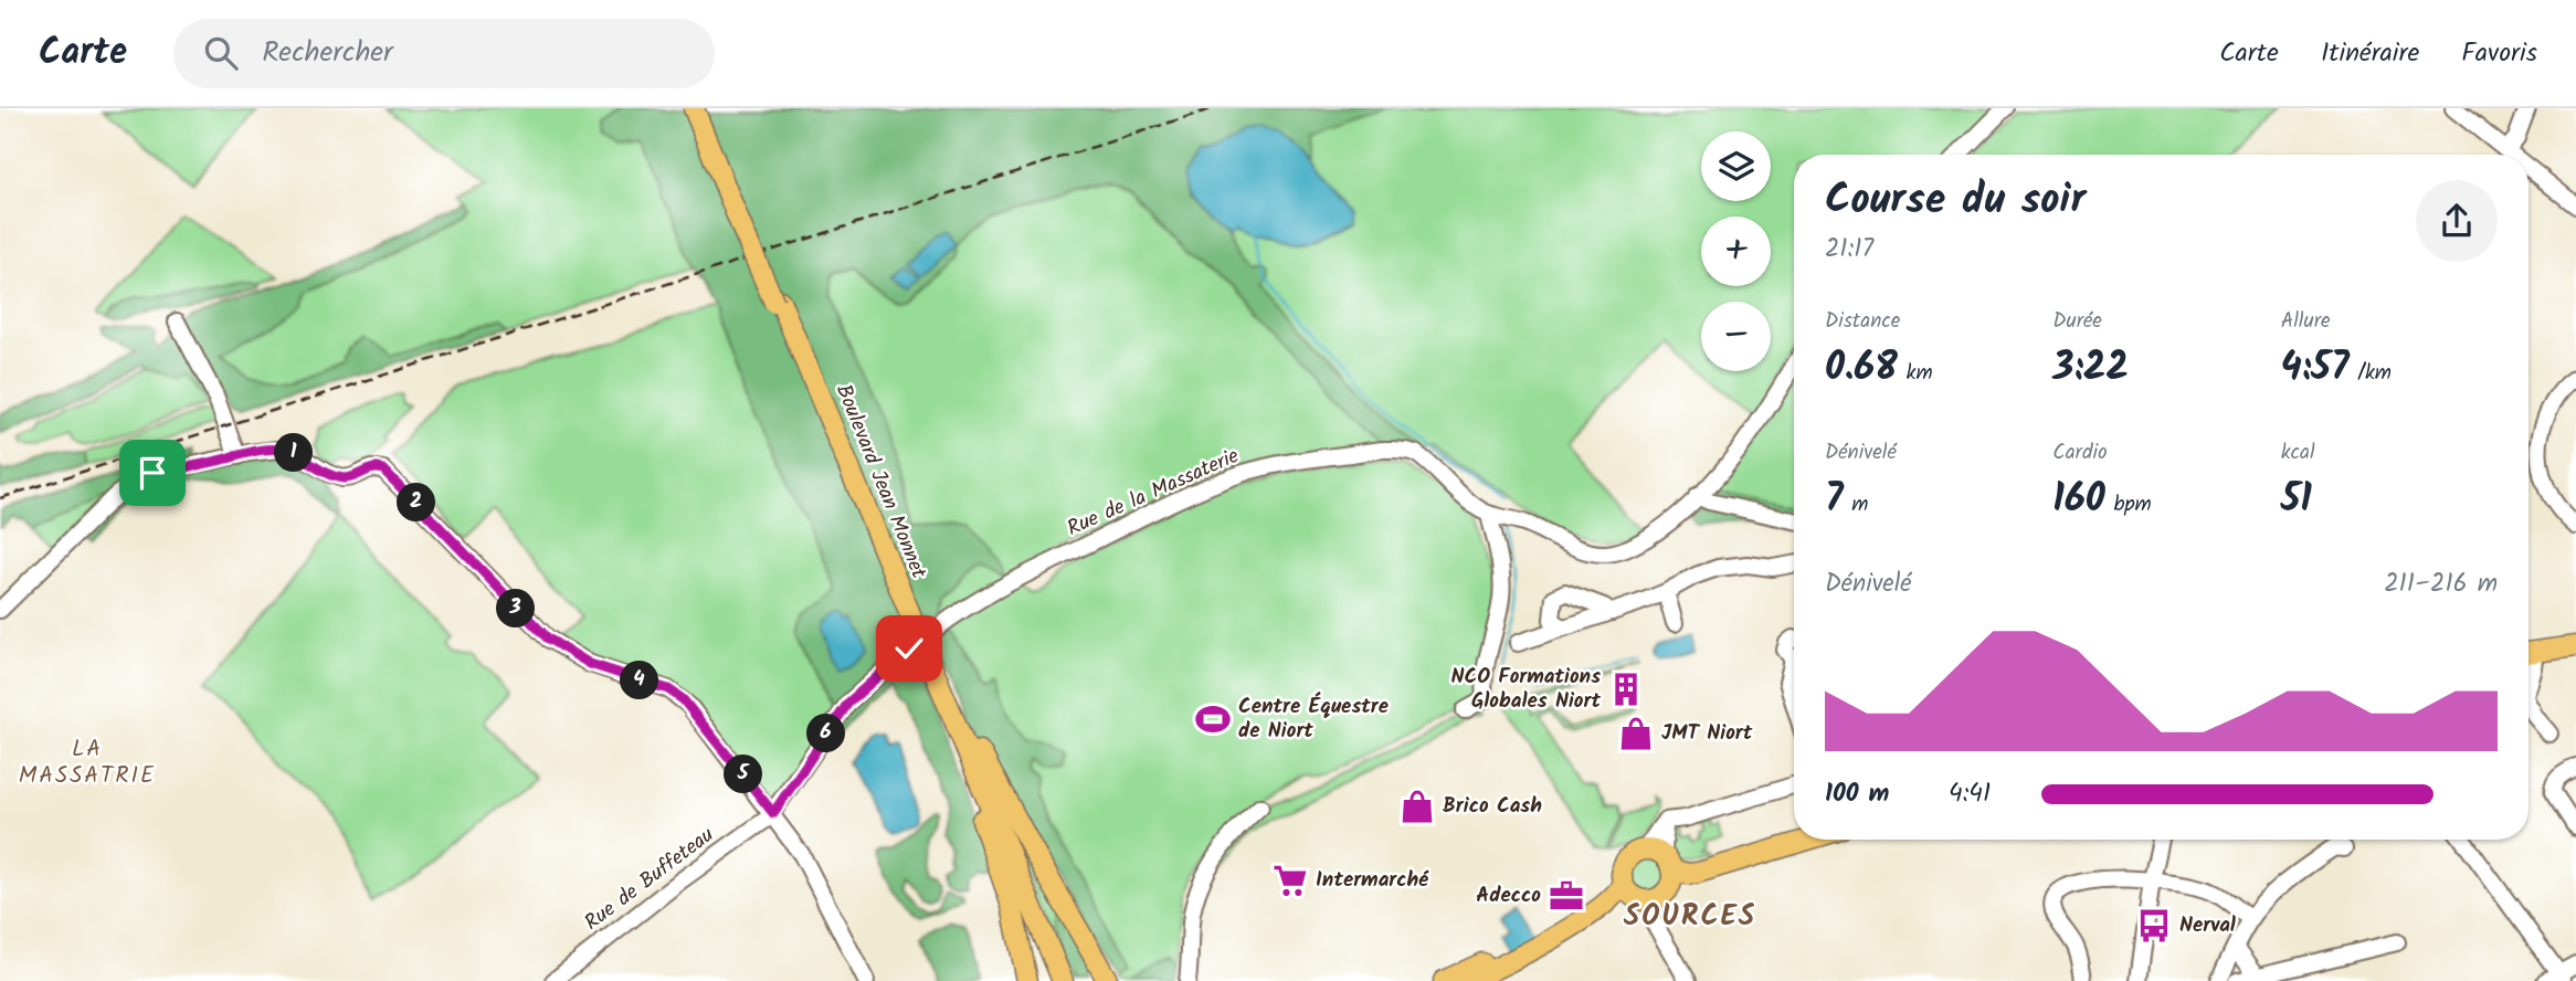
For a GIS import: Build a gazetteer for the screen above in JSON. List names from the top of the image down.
{
  "streets": {
    "main road": ["Boulevard Jean Monnet"],
    "street": ["Rue de la Massaterie", "Rue de Buffeteau"]
  },
  "districts": ["LA MASSATRIE", "SOURCES"],
  "places": {
    "building": ["NCO Formations Globales Niort"],
    "sports": ["Centre Équestre de Niort"],
    "shop": ["JMT Niort", "Brico Cash"],
    "supermarket": ["Intermarché"],
    "office": ["Adecco"],
    "bus stop": ["Nerval"]
  },
  "page": {
    "header": "Carte",
    "search": "Rechercher",
    "nav": ["Carte", "Itinéraire", "Favoris"],
    "map_buttons": ["+", "−"],
    "heading": ["Course du soir", "21:17"],
    "stats": [
      ["Distance", "0.68 km"],
      ["Durée", "3:22"],
      ["Allure", "4:57 /km"],
      ["Dénivelé", "7 m"],
      ["Cardio", "160 bpm"],
      ["kcal", "51"]
    ],
    "pins": [
      "1",
      "2",
      "3",
      "4",
      "6",
      "5"
    ],
    "chart": ["Dénivelé", "211–216 m"],
    "list": [
      {
        "name": "100 m",
        "note": "4:41"
      }
    ]
  }
}
